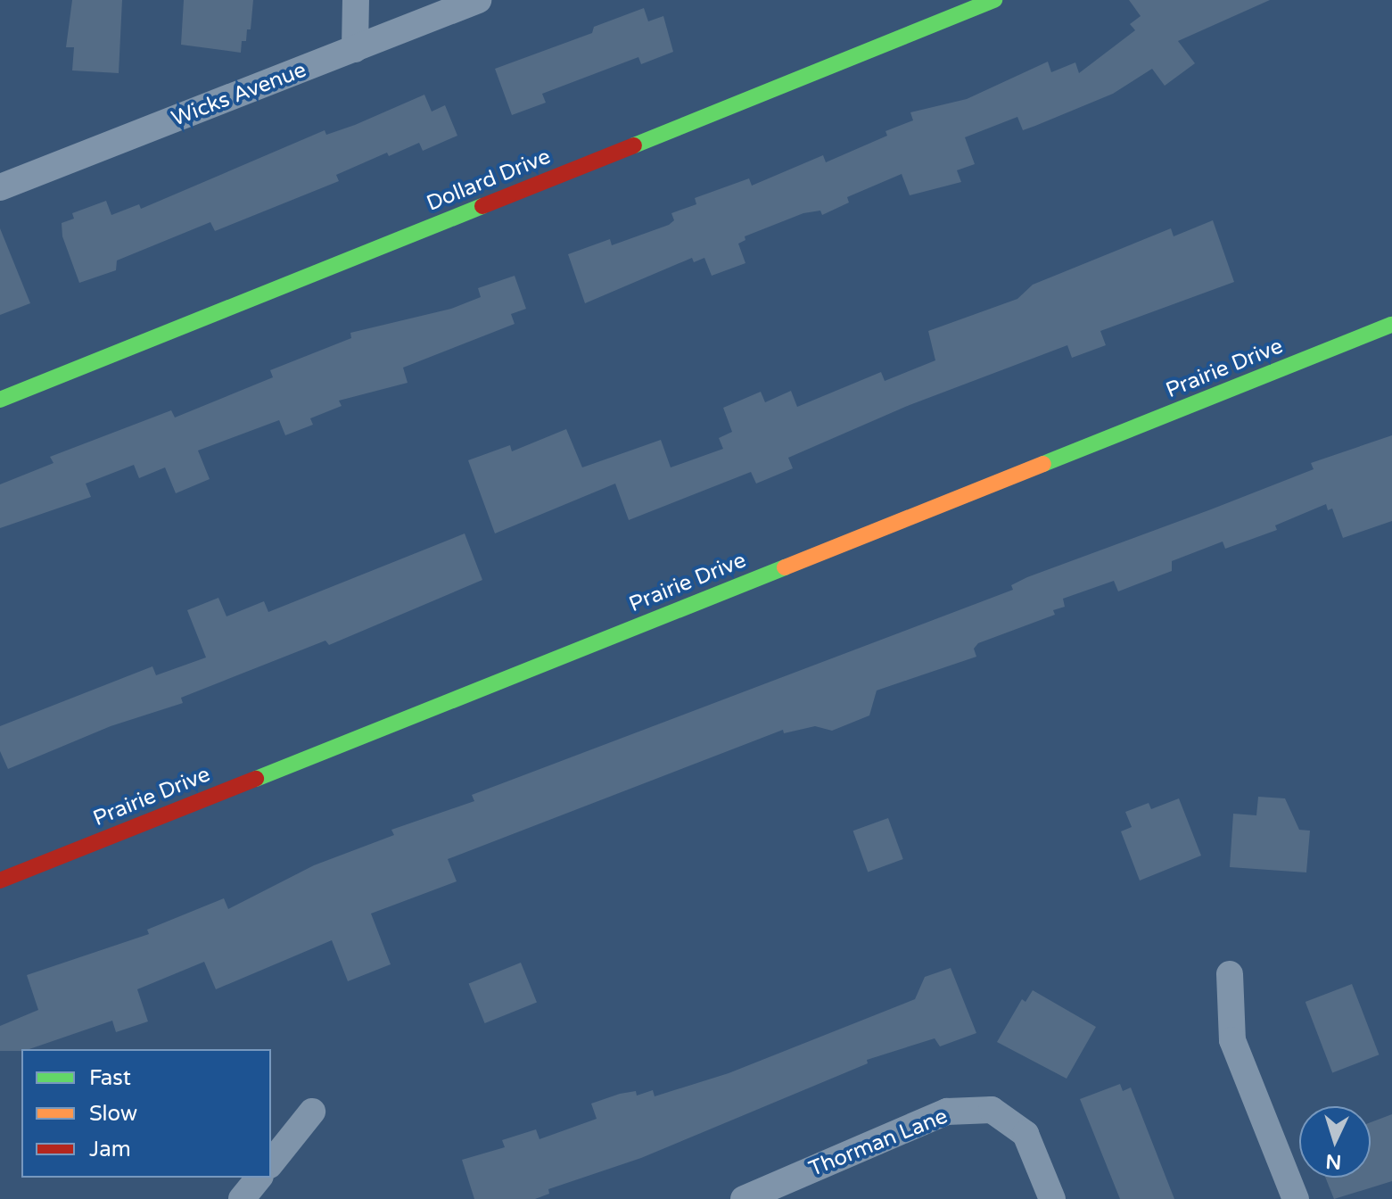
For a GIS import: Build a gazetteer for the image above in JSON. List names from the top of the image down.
{
  "streets": {
    "street": [
      "Wicks Avenue",
      "Dollard Drive",
      "Prairie Drive",
      "Thorman Lane"
    ]
  },
  "legend": ["Fast", "Slow", "Jam"],
  "north": "bottom"
}
